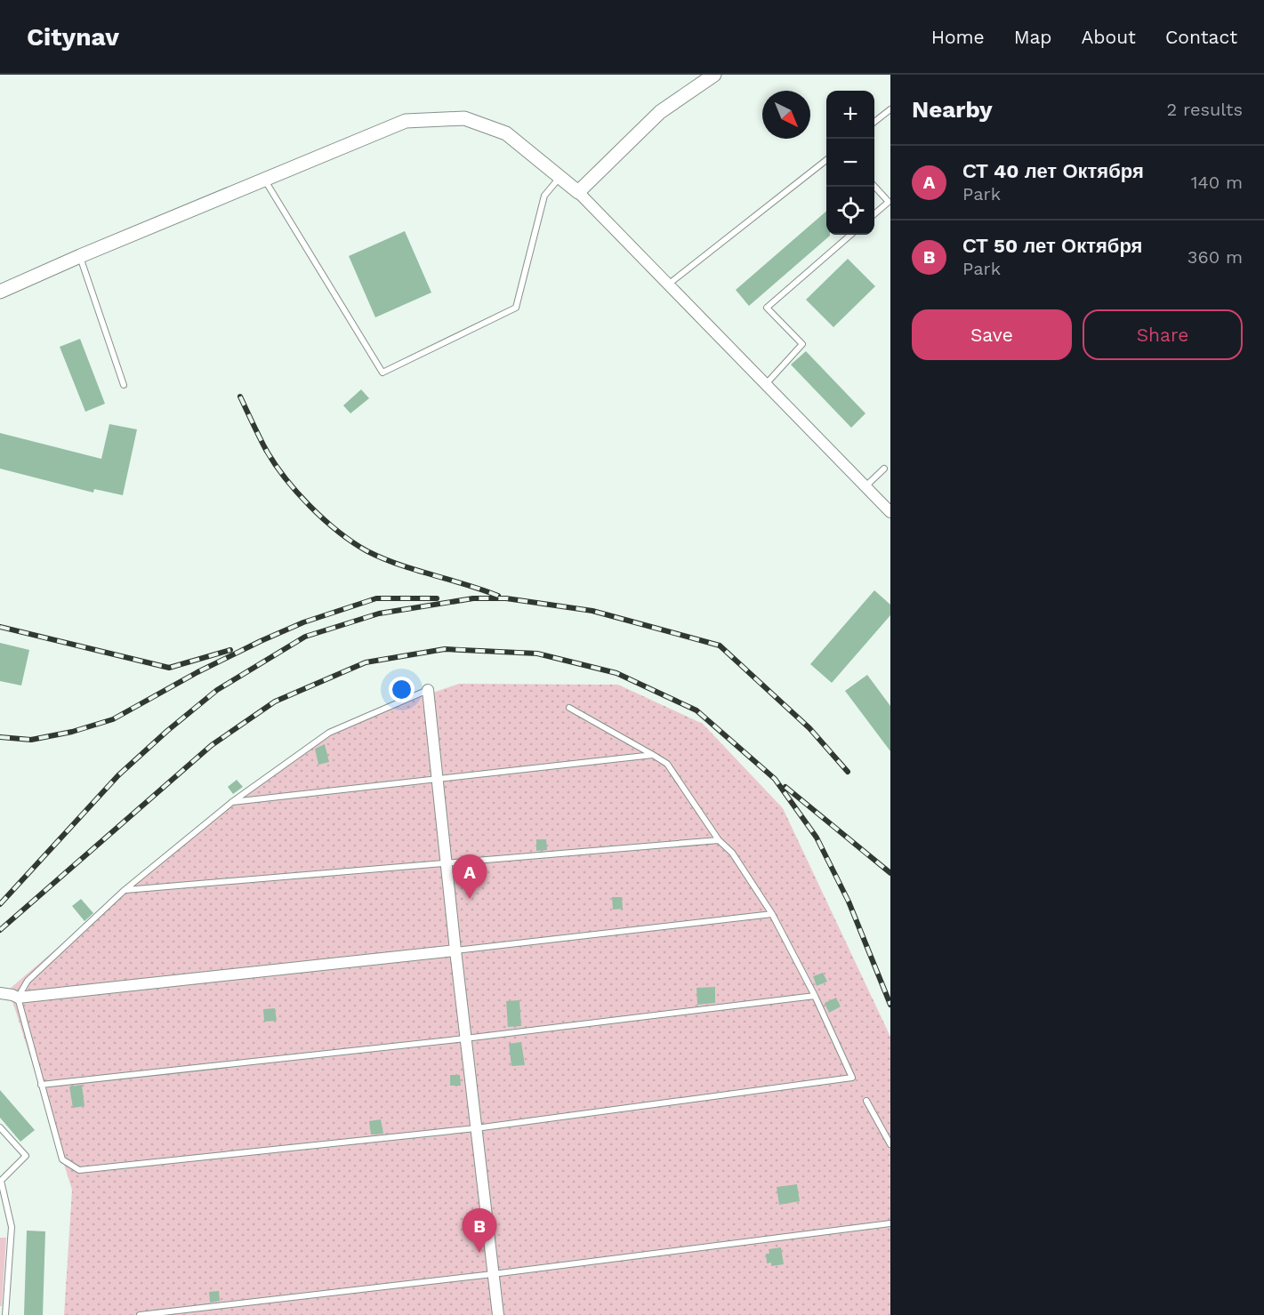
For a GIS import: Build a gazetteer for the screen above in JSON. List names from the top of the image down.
{
  "north": "bottom right",
  "page": {
    "header": "Citynav",
    "nav": [
      "Home",
      "Map",
      "About",
      "Contact"
    ],
    "heading": ["Nearby", "2 results"],
    "map_buttons": ["+", "−"],
    "list": [
      {
        "mark": "A",
        "name": "СТ 40 лет Октября",
        "note": "Park",
        "value": "140 m"
      },
      {
        "mark": "B",
        "name": "СТ 50 лет Октября",
        "note": "Park",
        "value": "360 m"
      }
    ],
    "buttons": ["Save", "Share"],
    "pins": ["A", "B"]
  }
}
